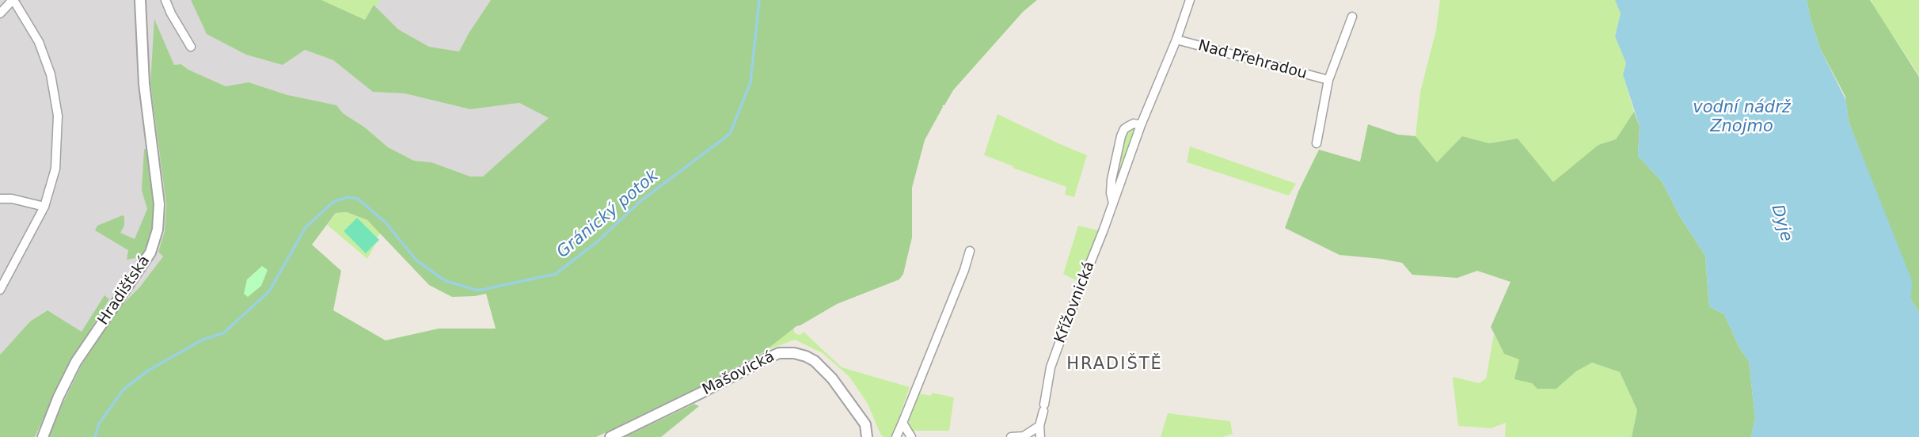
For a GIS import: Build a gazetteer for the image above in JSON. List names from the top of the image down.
{
  "streets": {
    "street": [
      "Nad Přehradou",
      "Hradišťská",
      "Křížovnická",
      "Mašovická"
    ]
  },
  "crossings": [
    ["Nad Přehradou", "Křížovnická"]
  ],
  "districts": ["HRADIŠTĚ"],
  "water": ["vodní nádrž Znojmo", "Gránický potok", "Dyje"]
}
